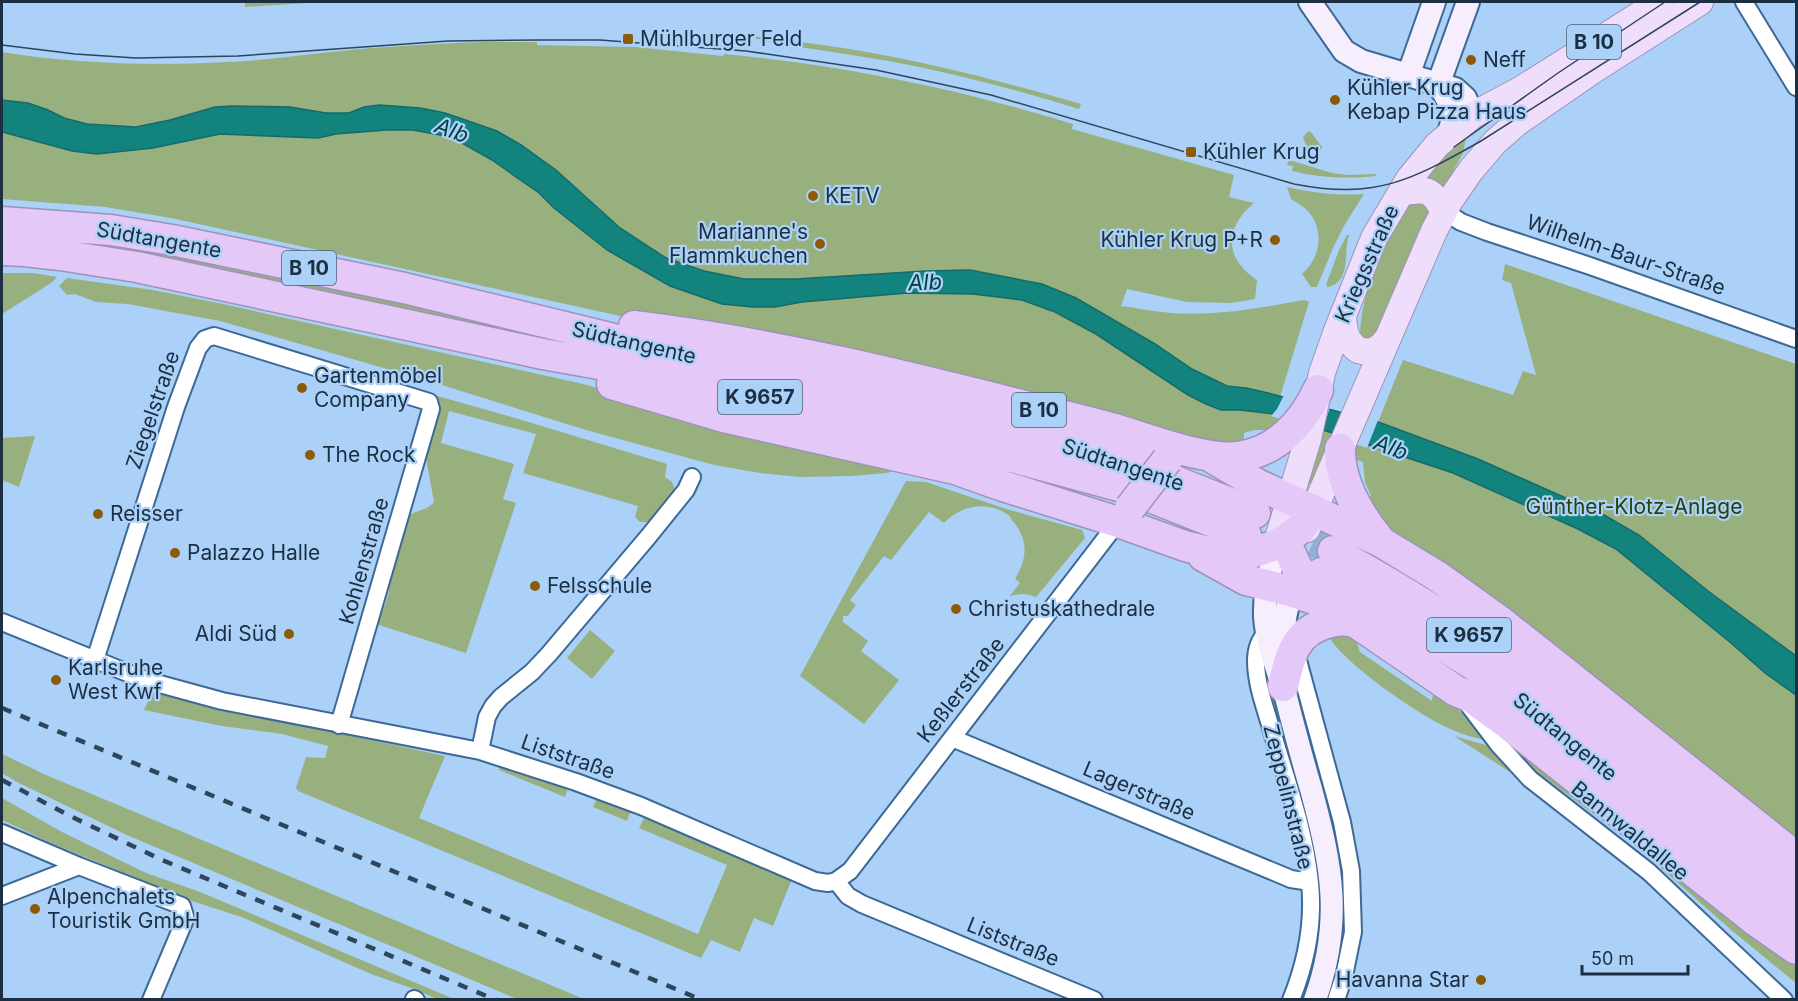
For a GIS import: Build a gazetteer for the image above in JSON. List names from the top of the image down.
{
  "streets": {
    "highway": ["B 10", "Südtangente", "K 9657"],
    "main road": ["Kriegsstraße"],
    "street": [
      "Wilhelm-Baur-Straße",
      "Ziegelstraße",
      "Kohlenstraße",
      "Keßlerstraße",
      "Liststraße",
      "Lagerstraße",
      "Zeppelinstraße",
      "Bannwaldallee"
    ]
  },
  "crossings": [
    ["B 10", "Südtangente"],
    ["B 10", "Wilhelm-Baur-Straße"],
    ["B 10", "Kriegsstraße"],
    ["B 10", "Keßlerstraße"],
    ["B 10", "Zeppelinstraße"],
    ["Südtangente", "Zeppelinstraße"],
    ["Ziegelstraße", "Kohlenstraße"],
    ["Ziegelstraße", "Liststraße"],
    ["Kohlenstraße", "Liststraße"],
    ["Keßlerstraße", "Liststraße"],
    ["Keßlerstraße", "Lagerstraße"],
    ["Lagerstraße", "Zeppelinstraße"]
  ],
  "water": ["Alb"],
  "parks": ["Günther-Klotz-Anlage"],
  "places": {
    "transit": ["Mühlburger Feld", "Kühler Krug"],
    "other": [
      "Neff",
      "Kühler Krug Kebap Pizza Haus",
      "KETV",
      "Kühler Krug P+R",
      "Marianne's Flammkuchen",
      "Gartenmöbel Company",
      "The Rock",
      "Reisser",
      "Palazzo Halle",
      "Felsschule",
      "Christuskathedrale",
      "Aldi Süd",
      "Karlsruhe West Kwf",
      "Alpenchalets Touristik GmbH",
      "Havanna Star"
    ]
  },
  "scale_bar": "50 m"
}
